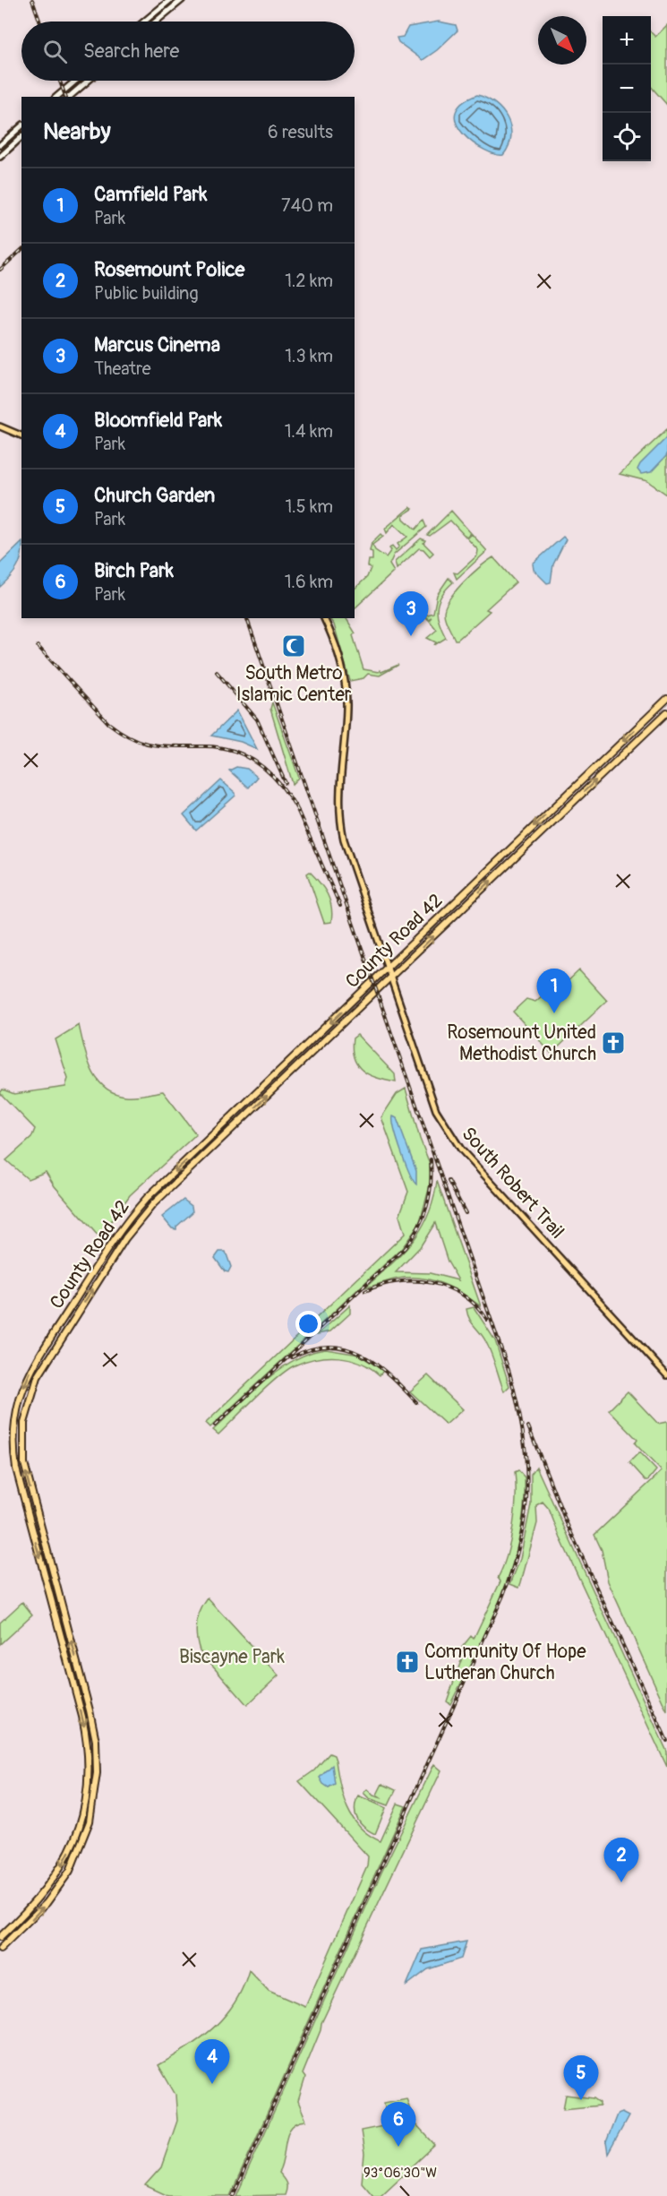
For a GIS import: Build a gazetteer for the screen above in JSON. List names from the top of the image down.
{
  "streets": {
    "highway": ["County Road 42"],
    "main road": ["South Robert Trail"]
  },
  "crossings": [
    ["County Road 42", "South Robert Trail"]
  ],
  "parks": ["Biscayne Park"],
  "places": {
    "mosque": ["South Metro Islamic Center"],
    "church": ["Rosemount United Methodist Church", "Community Of Hope Lutheran Church"]
  },
  "north": "bottom right",
  "page": {
    "map_buttons": ["+", "−"],
    "search": "Search here",
    "heading": ["Nearby", "6 results"],
    "list": [
      {
        "mark": "1",
        "name": "Camfield Park",
        "note": "Park",
        "value": "740 m"
      },
      {
        "mark": "2",
        "name": "Rosemount Police",
        "note": "Public building",
        "value": "1.2 km"
      },
      {
        "mark": "3",
        "name": "Marcus Cinema",
        "note": "Theatre",
        "value": "1.3 km"
      },
      {
        "mark": "4",
        "name": "Bloomfield Park",
        "note": "Park",
        "value": "1.4 km"
      },
      {
        "mark": "5",
        "name": "Church Garden",
        "note": "Park",
        "value": "1.5 km"
      },
      {
        "mark": "6",
        "name": "Birch Park",
        "note": "Park",
        "value": "1.6 km"
      }
    ],
    "pins": [
      "3",
      "1",
      "2",
      "4",
      "5",
      "6"
    ]
  },
  "coordinates": ["93°06'30\"W"]
}
